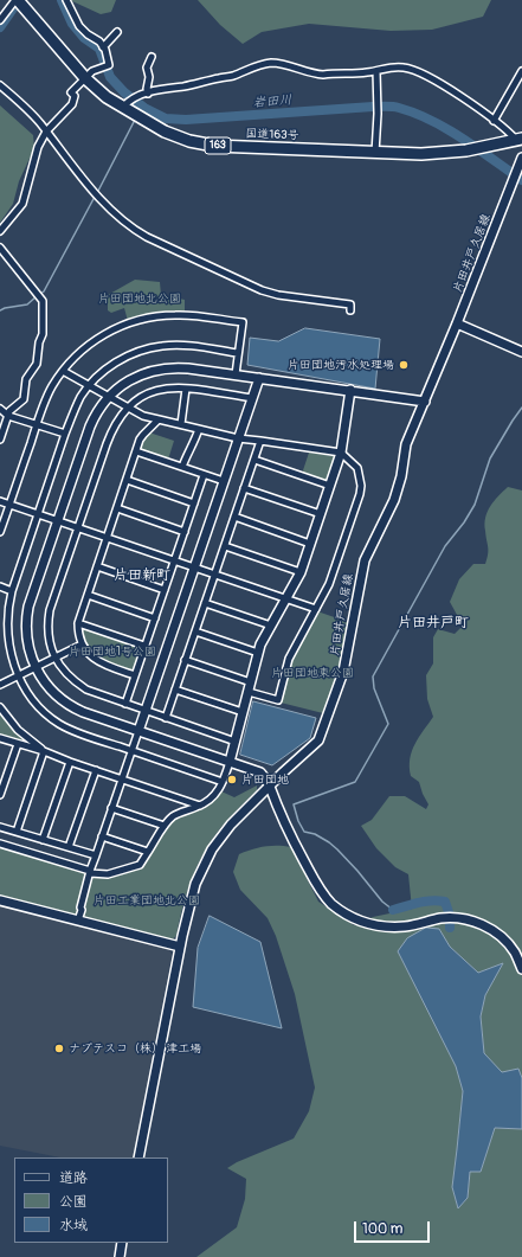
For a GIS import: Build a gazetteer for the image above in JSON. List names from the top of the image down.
{
  "streets": {
    "highway": ["国道163号", "163"],
    "street": ["片田井戸久居線"]
  },
  "districts": ["片田新町", "片田井戸町"],
  "water": ["岩田川"],
  "parks": [
    "片田団地北公園",
    "片田団地1号公園",
    "片田団地東公園",
    "片田工業団地北公園"
  ],
  "places": ["片田団地汚水処理場", "片田団地", "ナブテスコ（株） 津工場"],
  "legend": ["道路", "公園", "水域"],
  "scale_bar": "100 m"
}
